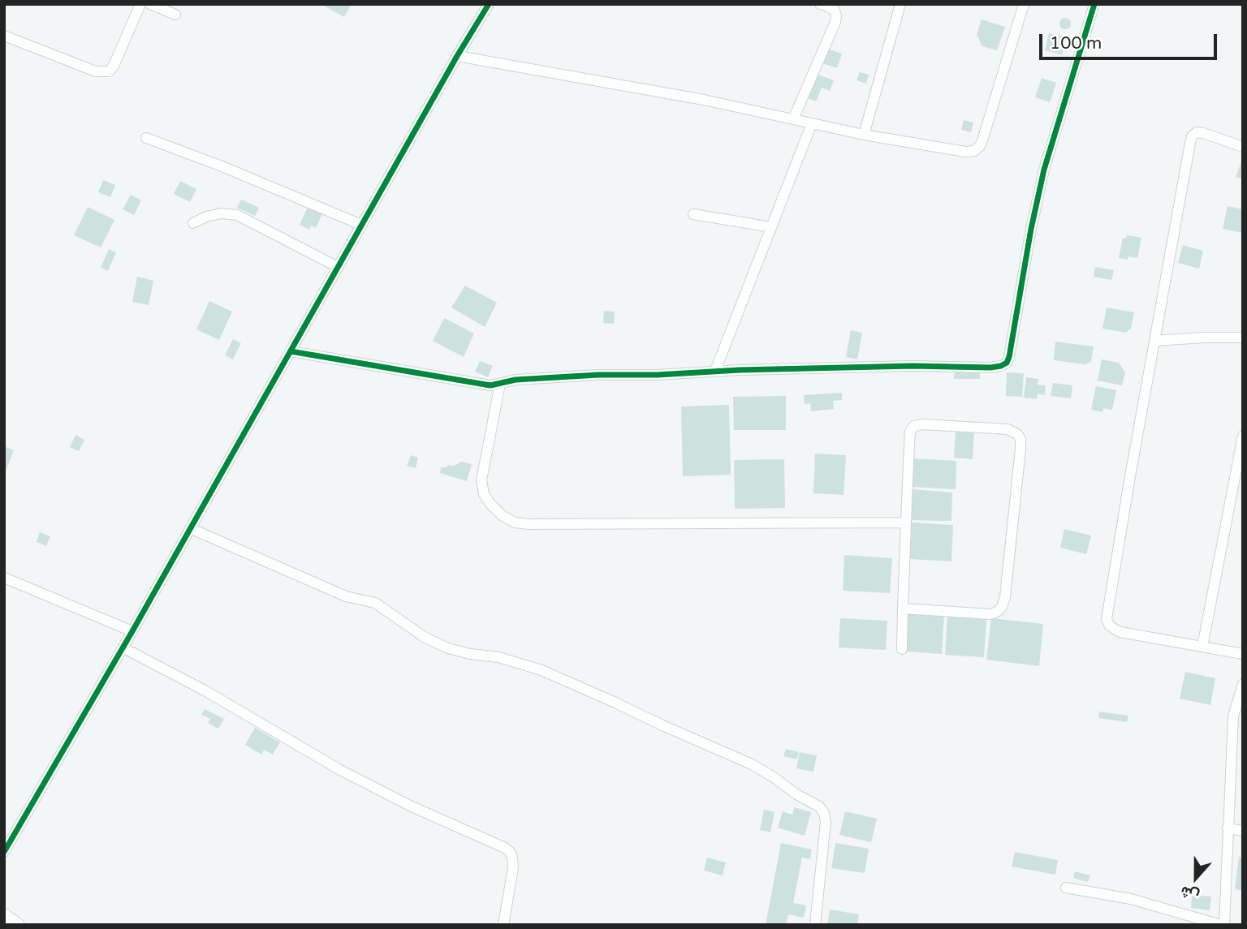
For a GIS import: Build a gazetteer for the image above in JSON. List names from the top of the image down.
{
  "scale_bar": "100 m",
  "north": "bottom"
}
